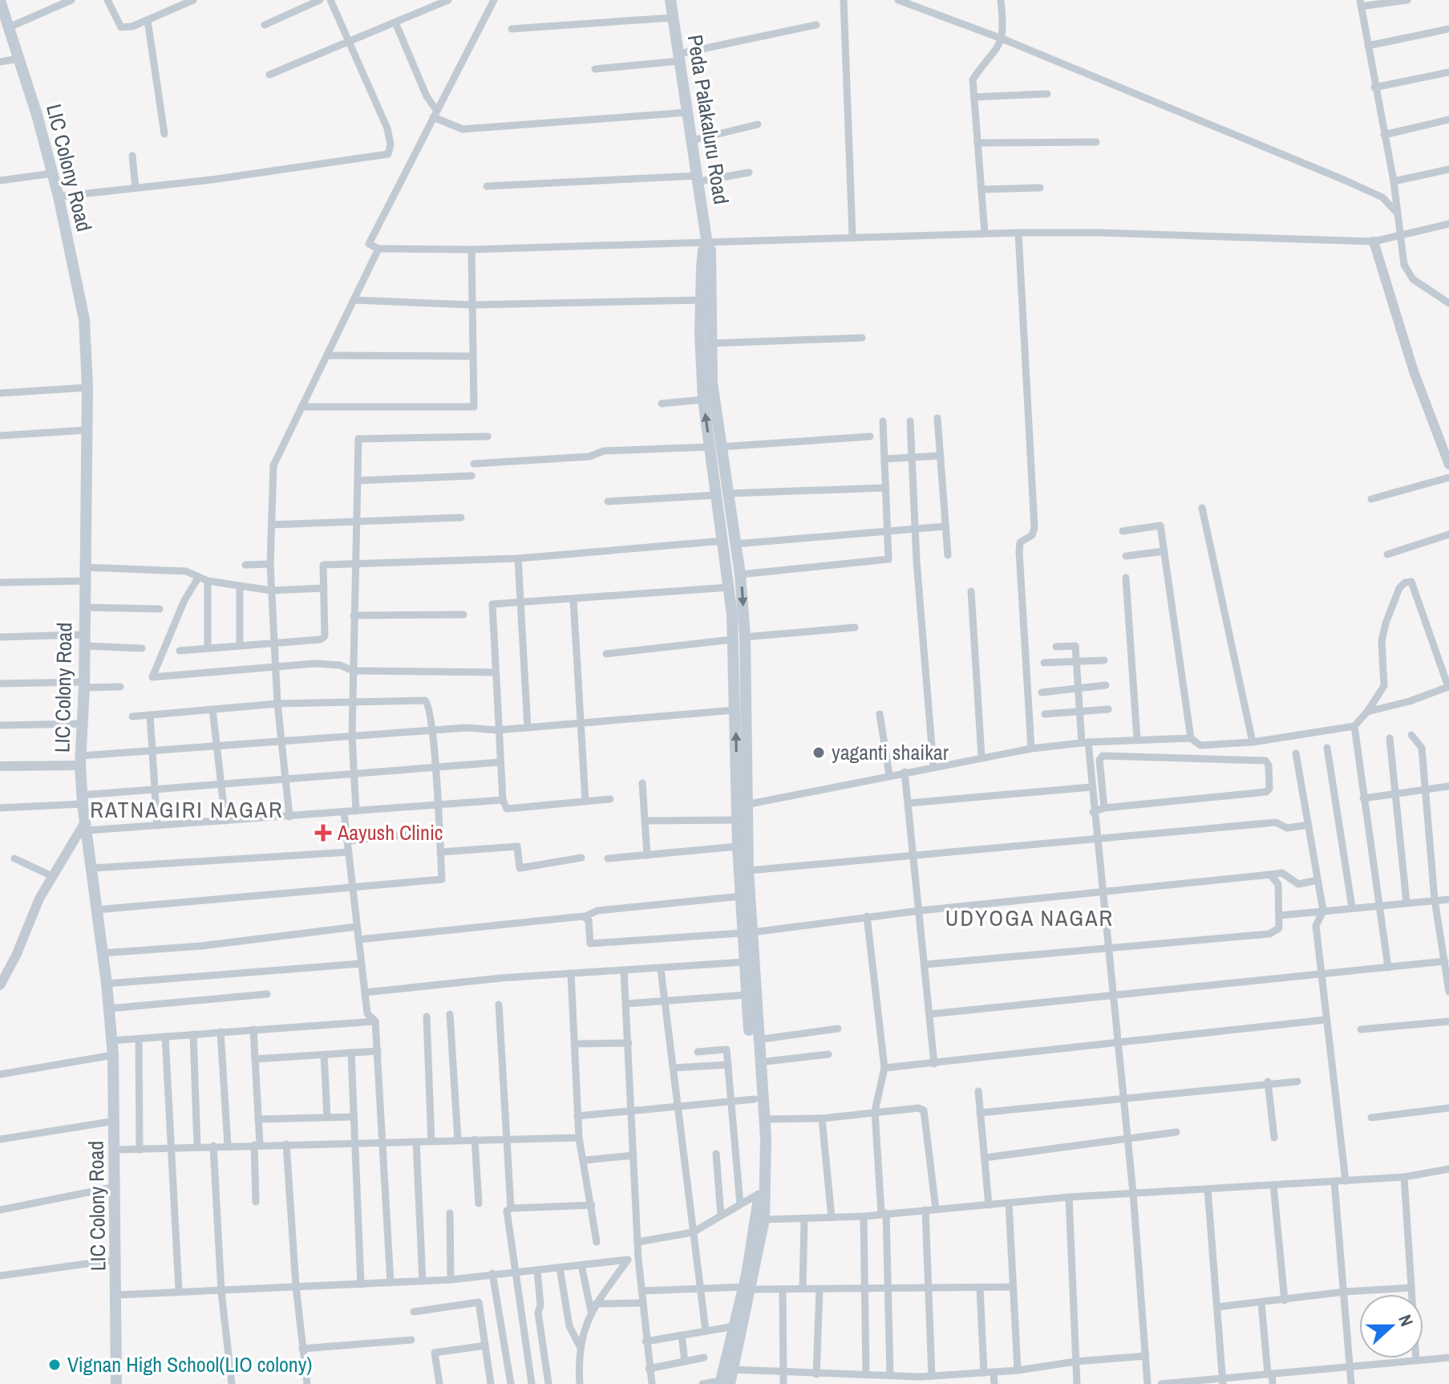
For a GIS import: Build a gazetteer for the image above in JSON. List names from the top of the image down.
{
  "streets": {
    "main road": ["Peda Palakaluru Road", "LIC Colony Road"]
  },
  "districts": ["RATNAGIRI NAGAR", "UDYOGA NAGAR"],
  "places": {
    "other": ["yaganti shaikar", "Vignan High School(LIO colony)"],
    "health": ["Aayush Clinic"]
  },
  "north": "right"
}
